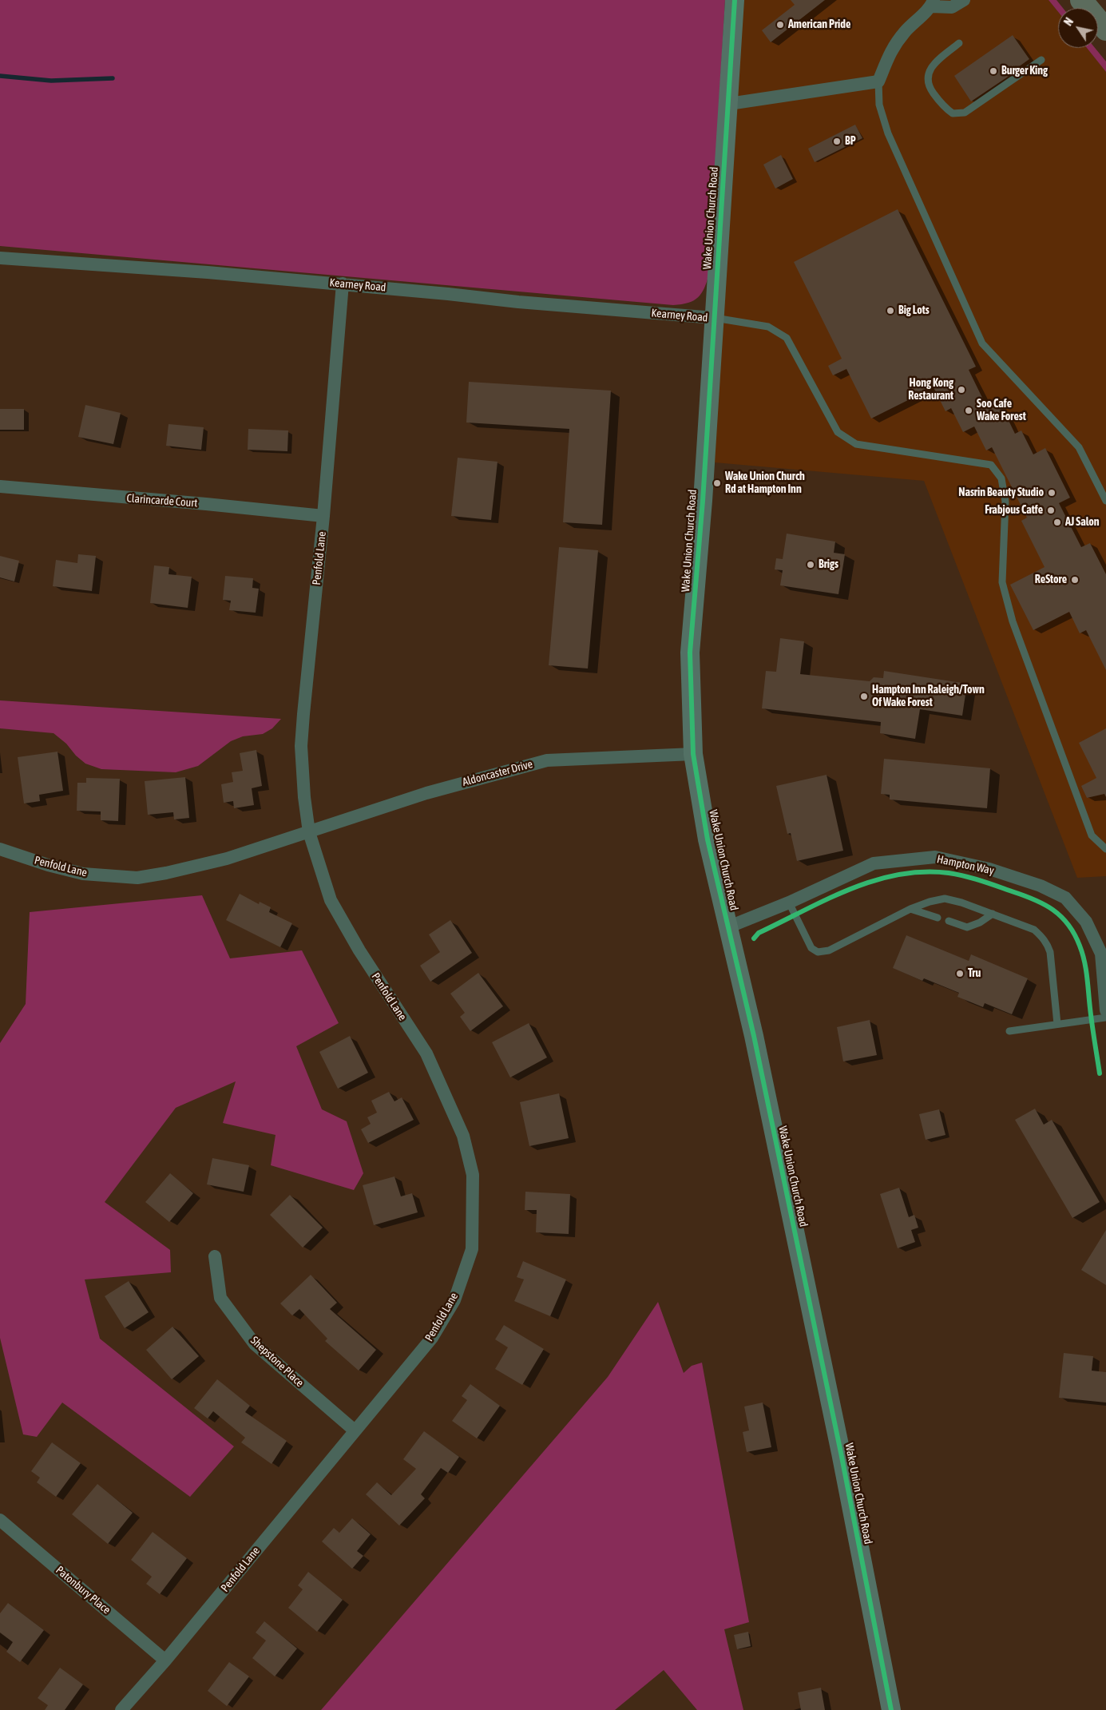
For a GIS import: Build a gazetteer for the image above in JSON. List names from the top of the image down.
{
  "streets": {
    "street": [
      "Wake Union Church Road",
      "Kearney Road",
      "Clarincarde Court",
      "Penfold Lane",
      "Aldoncaster Drive",
      "Hampton Way",
      "Shepstone Place",
      "Patonbury Place"
    ]
  },
  "crossings": [
    ["Wake Union Church Road", "Kearney Road"],
    ["Wake Union Church Road", "Aldoncaster Drive"],
    ["Wake Union Church Road", "Hampton Way"],
    ["Kearney Road", "Penfold Lane"],
    ["Clarincarde Court", "Penfold Lane"],
    ["Penfold Lane", "Aldoncaster Drive"],
    ["Penfold Lane", "Shepstone Place"],
    ["Penfold Lane", "Patonbury Place"]
  ],
  "places": [
    "American Pride",
    "Burger King",
    "BP",
    "Big Lots",
    "Hong Kong Restaurant",
    "Soo Cafe Wake Forest",
    "Wake Union Church Rd at Hampton Inn",
    "Nasrin Beauty Studio",
    "Frabjous Catfe",
    "AJ Salon",
    "Brigs",
    "ReStore",
    "Hampton Inn Raleigh/Town Of Wake Forest",
    "Tru"
  ],
  "north": "top left"
}
